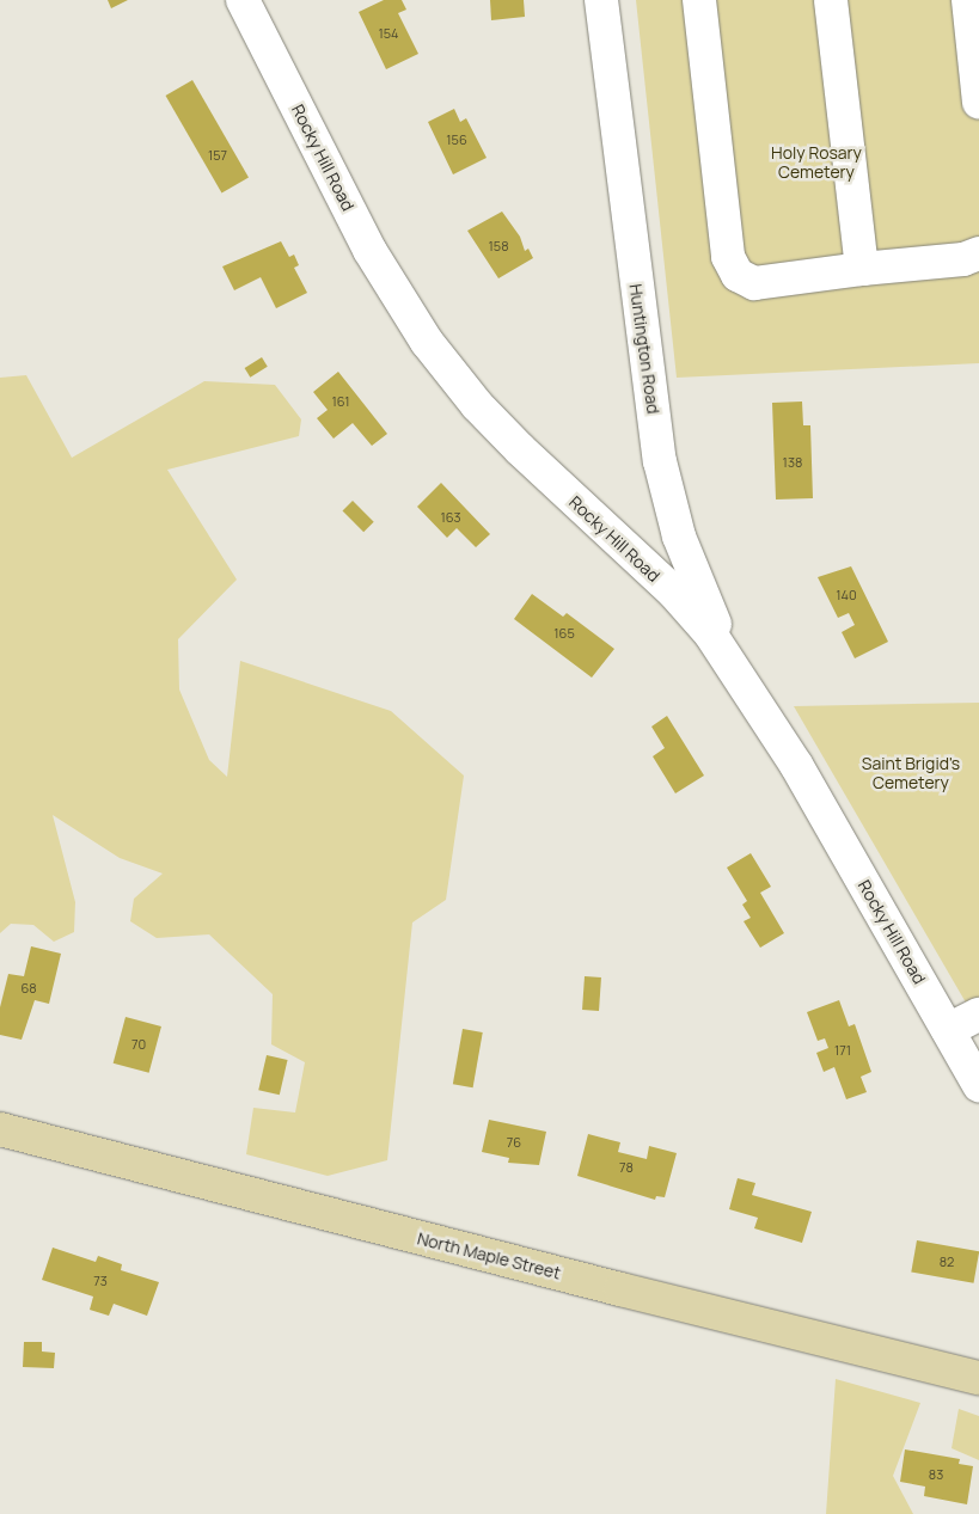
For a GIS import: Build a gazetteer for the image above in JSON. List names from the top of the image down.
{
  "streets": {
    "main road": ["North Maple Street"],
    "street": ["Rocky Hill Road", "Huntington Road"]
  },
  "crossings": [
    ["Rocky Hill Road", "Huntington Road"]
  ],
  "parks": ["Holy Rosary Cemetery", "Saint Brigid's Cemetery"],
  "house_numbers": [
    "154",
    "156",
    "157",
    "158",
    "161",
    "138",
    "163",
    "140",
    "165",
    "68",
    "70",
    "171",
    "76",
    "78",
    "82",
    "73",
    "83"
  ]
}
